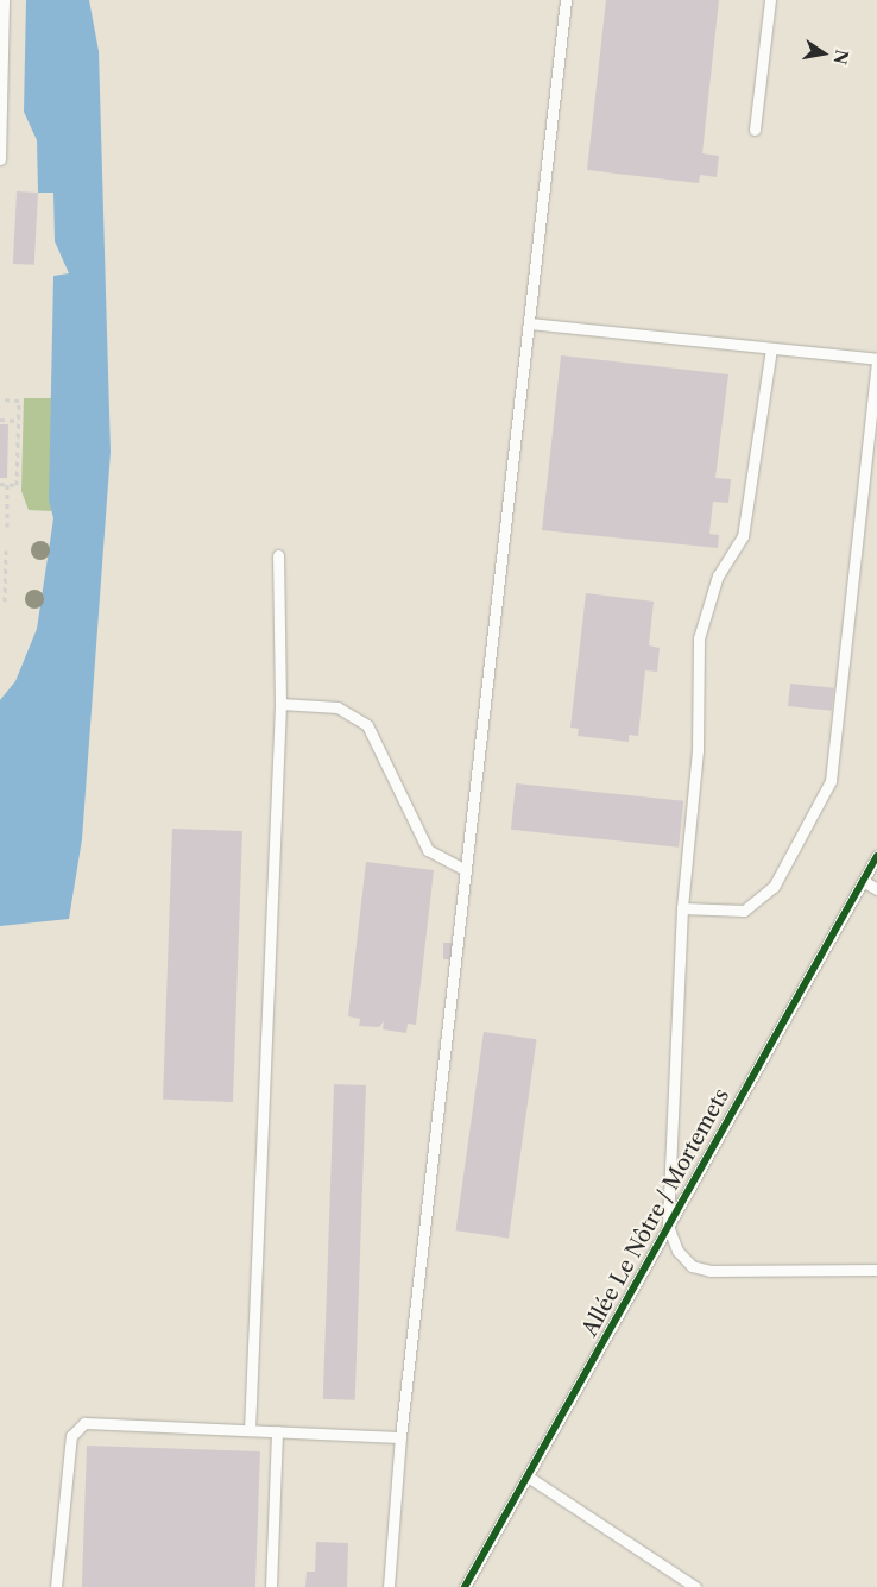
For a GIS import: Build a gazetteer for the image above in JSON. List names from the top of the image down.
{
  "streets": {
    "lane": ["Allée Le Nôtre / Mortemets"]
  },
  "north": "right"
}
